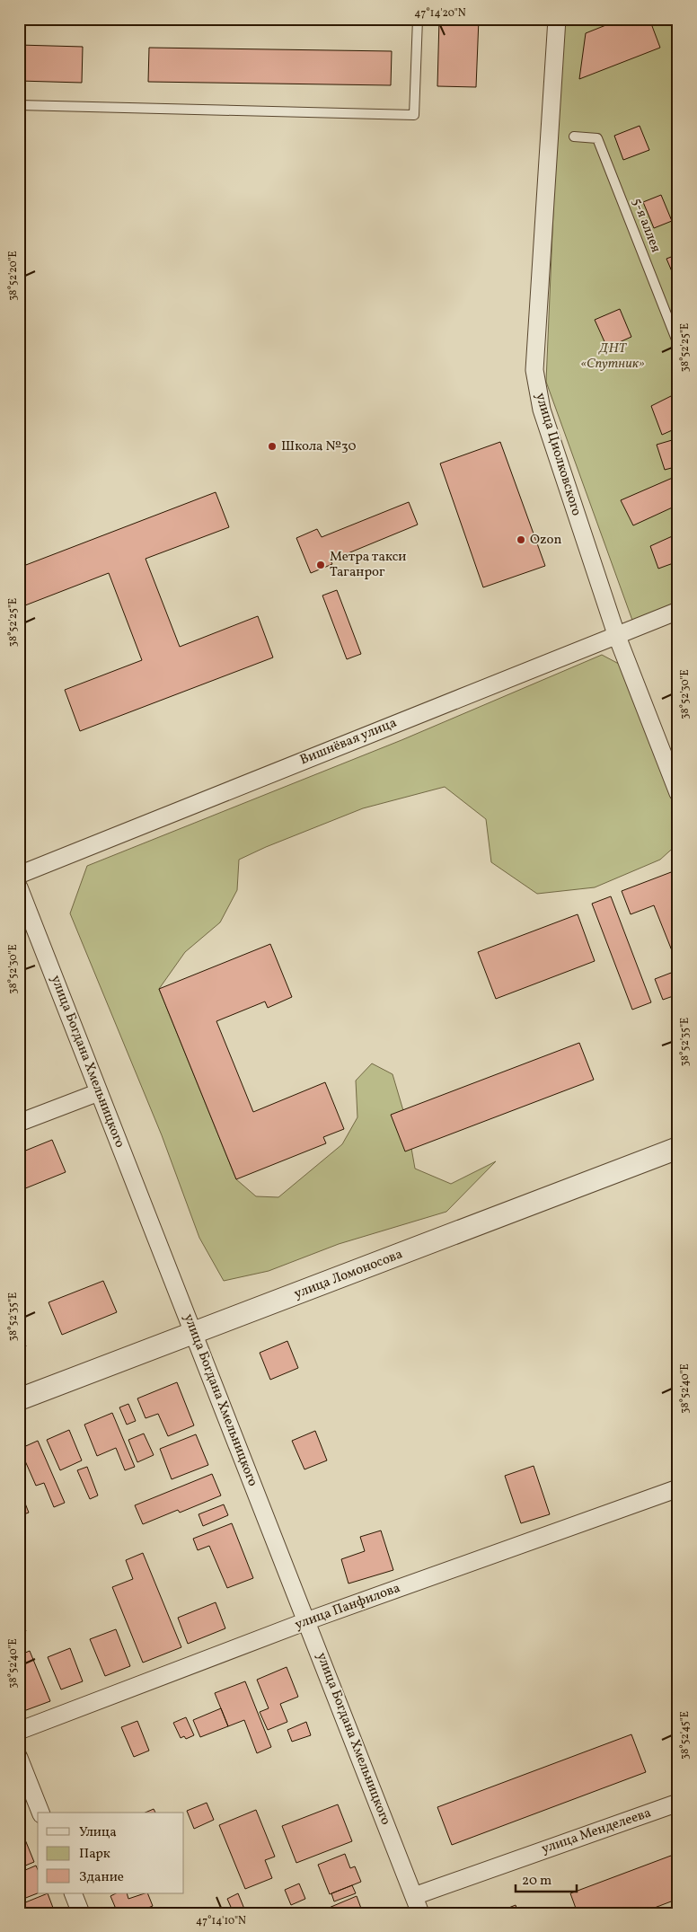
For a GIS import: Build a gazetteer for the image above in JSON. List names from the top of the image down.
{
  "streets": {
    "street": [
      "улица Циолковского",
      "Вишнёвая улица",
      "улица Богдана Хмельницкого",
      "улица Ломоносова",
      "улица Панфилова",
      "улица Менделеева"
    ],
    "lane": ["5-я аллея"]
  },
  "crossings": [
    ["улица Циолковского", "Вишнёвая улица"],
    ["улица Богдана Хмельницкого", "улица Ломоносова"],
    ["улица Богдана Хмельницкого", "улица Панфилова"],
    ["улица Богдана Хмельницкого", "улица Менделеева"]
  ],
  "parks": ["ДНТ «Спутник»"],
  "places": ["Школа №30", "Ozon", "Метра такси Таганрог"],
  "legend": ["Улица", "Парк", "Здание"],
  "scale_bar": "20 m",
  "coordinates": [
    "47°14'20\"N",
    "38°52'20\"E",
    "38°52'25\"E",
    "38°52'30\"E",
    "38°52'35\"E",
    "38°52'40\"E",
    "38°52'45\"E",
    "47°14'10\"N"
  ]
}
